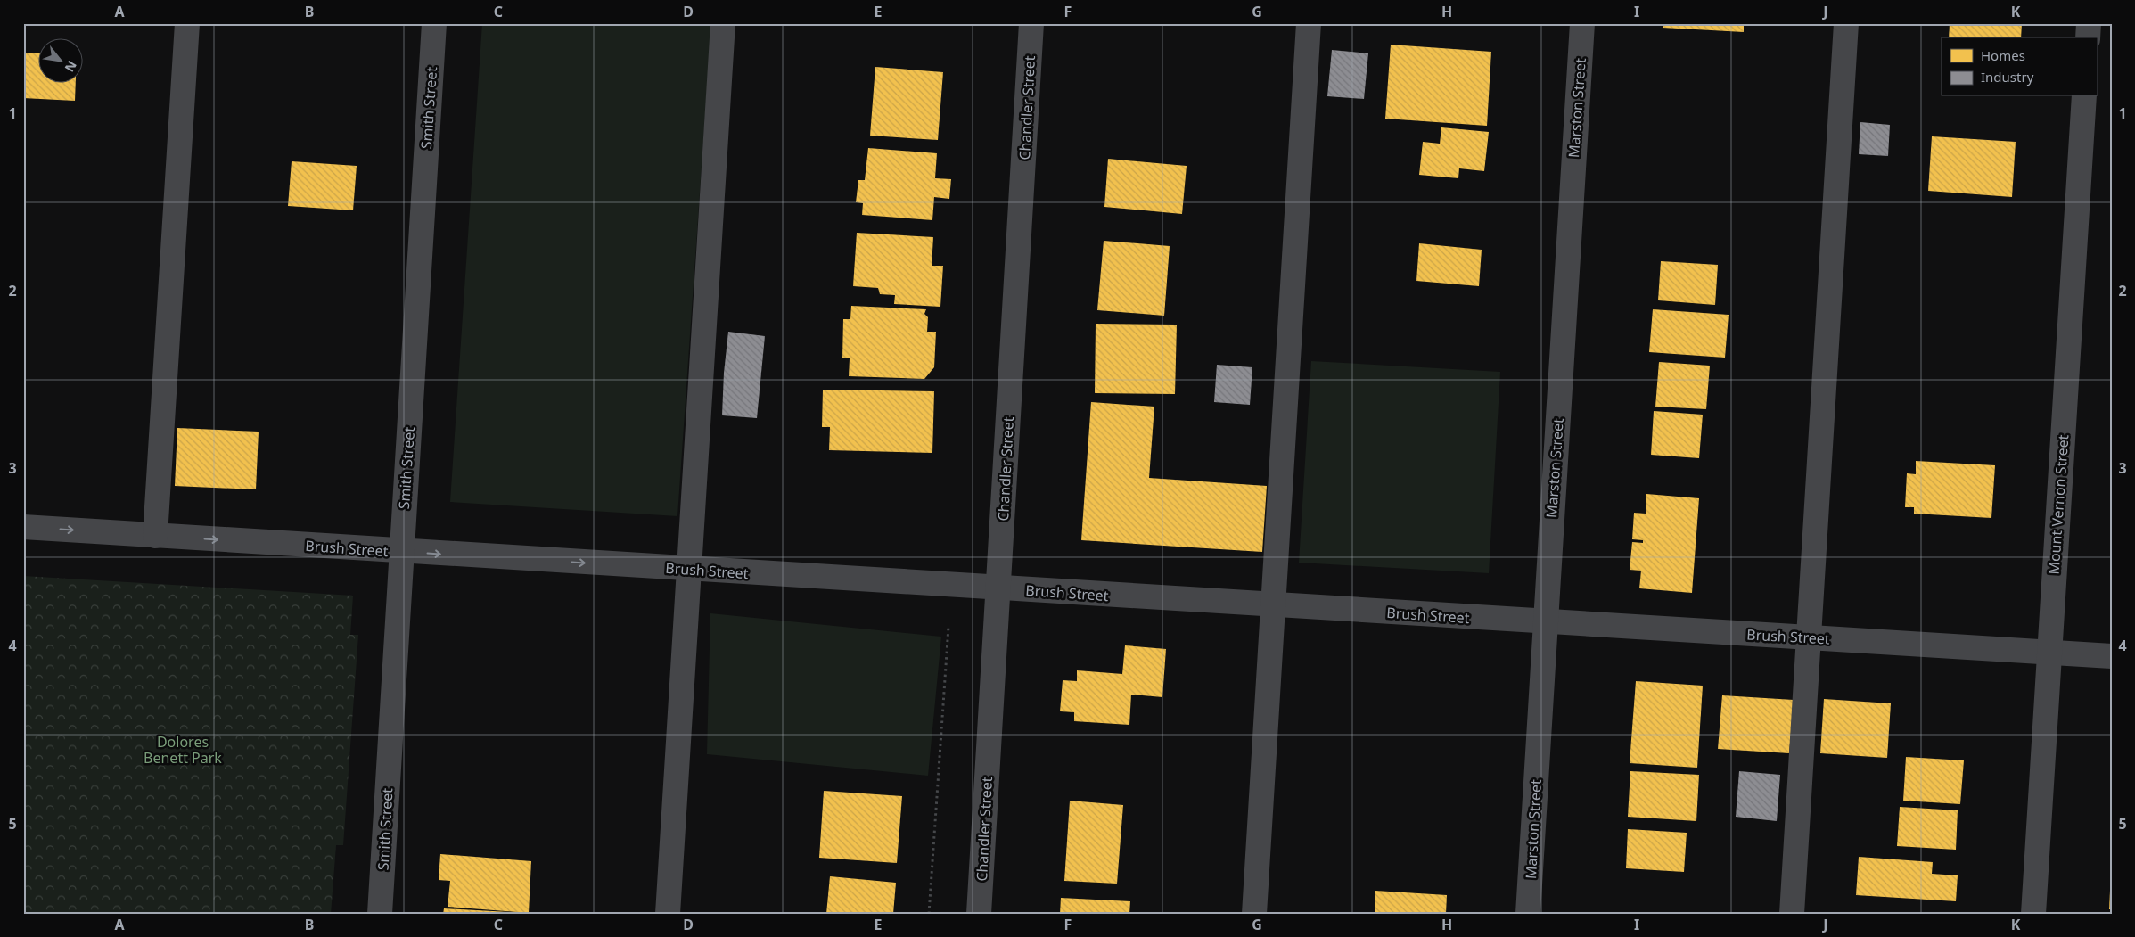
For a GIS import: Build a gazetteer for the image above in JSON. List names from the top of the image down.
{
  "streets": {
    "street": [
      "Smith Street",
      "Chandler Street",
      "Marston Street",
      "Mount Vernon Street",
      "Brush Street"
    ]
  },
  "crossings": [
    ["Smith Street", "Brush Street"],
    ["Chandler Street", "Brush Street"],
    ["Marston Street", "Brush Street"],
    ["Mount Vernon Street", "Brush Street"]
  ],
  "parks": ["Dolores Benett Park"],
  "legend": ["Homes", "Industry"],
  "north": "bottom right",
  "grid": {
    "columns": [
      "A",
      "B",
      "C",
      "D",
      "E",
      "F",
      "G",
      "H",
      "I",
      "J",
      "K"
    ],
    "rows": [
      "1",
      "2",
      "3",
      "4",
      "5"
    ]
  }
}
